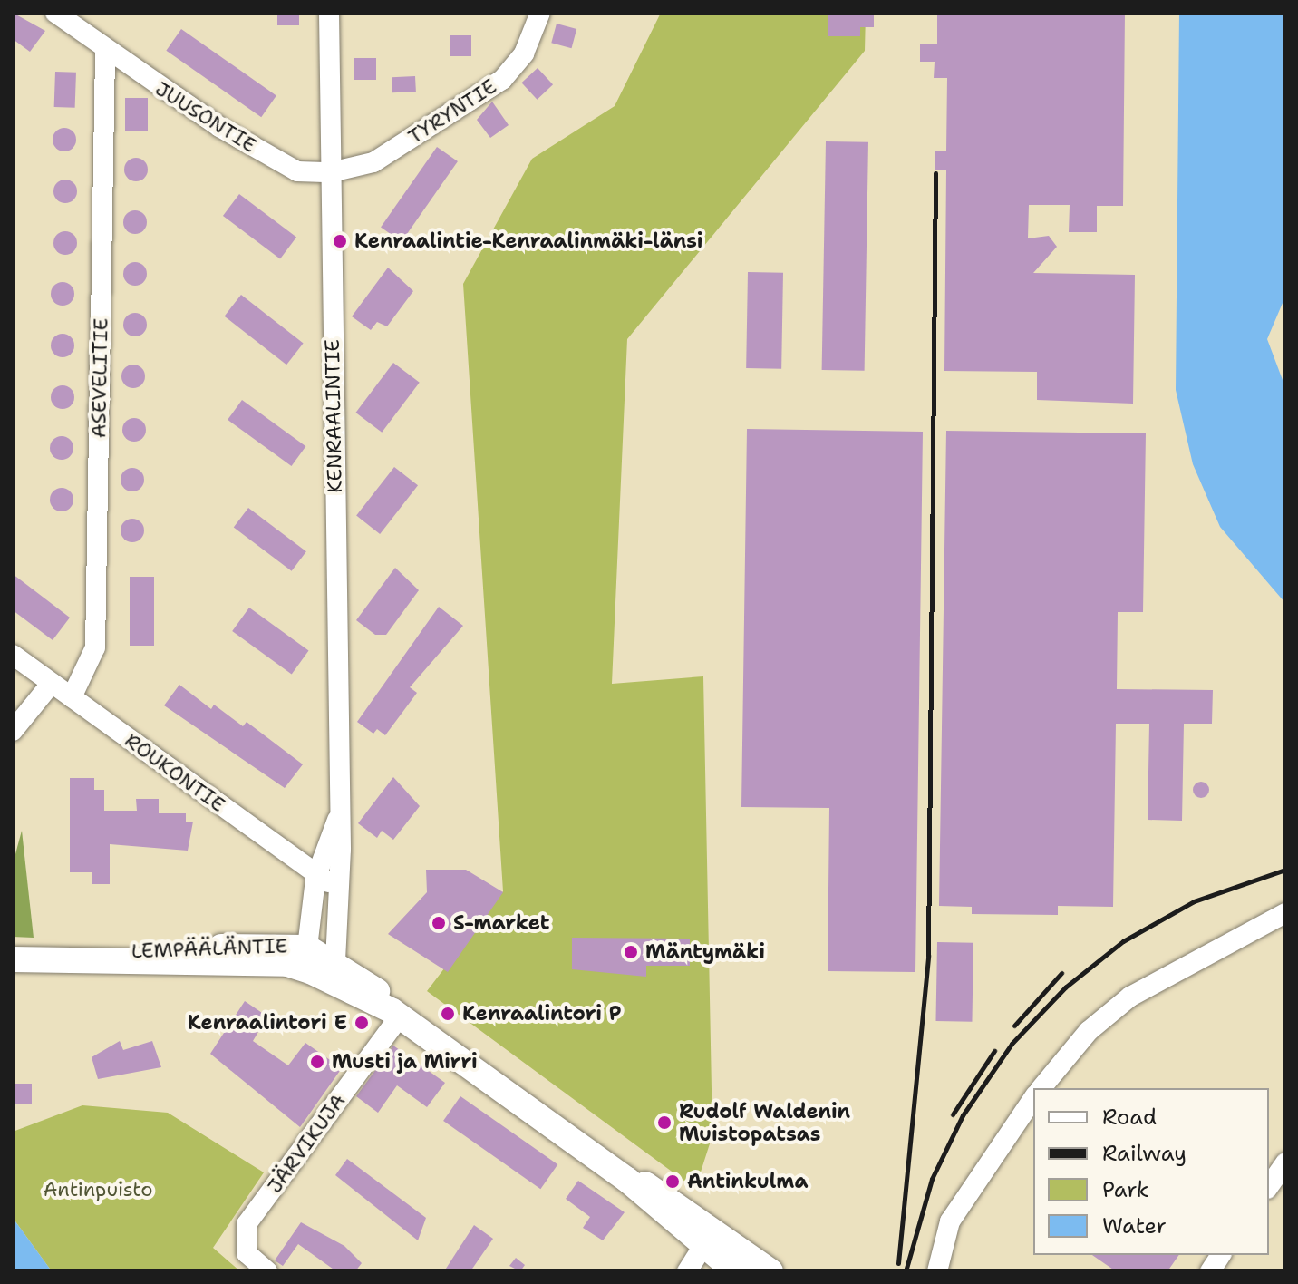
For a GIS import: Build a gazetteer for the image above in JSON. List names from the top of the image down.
{
  "streets": {
    "main road": ["LEMPÄÄLÄNTIE"],
    "street": [
      "TYRYNTIE",
      "JUUSONTIE",
      "ASEVELITIE",
      "KENRAALINTIE",
      "ROUKONTIE",
      "JÄRVIKUJA"
    ]
  },
  "crossings": [
    ["TYRYNTIE", "JUUSONTIE"],
    ["JUUSONTIE", "ASEVELITIE"],
    ["JUUSONTIE", "KENRAALINTIE"],
    ["ASEVELITIE", "ROUKONTIE"],
    ["KENRAALINTIE", "ROUKONTIE"],
    ["KENRAALINTIE", "LEMPÄÄLÄNTIE"],
    ["LEMPÄÄLÄNTIE", "JÄRVIKUJA"]
  ],
  "parks": ["Antinpuisto"],
  "places": [
    "Kenraalintie-Kenraalinmäki-länsi",
    "S-market",
    "Mäntymäki",
    "Kenraalintori P",
    "Kenraalintori E",
    "Musti ja Mirri",
    "Rudolf Waldenin Muistopatsas",
    "Antinkulma"
  ],
  "legend": [
    "Road",
    "Railway",
    "Park",
    "Water"
  ]
}
